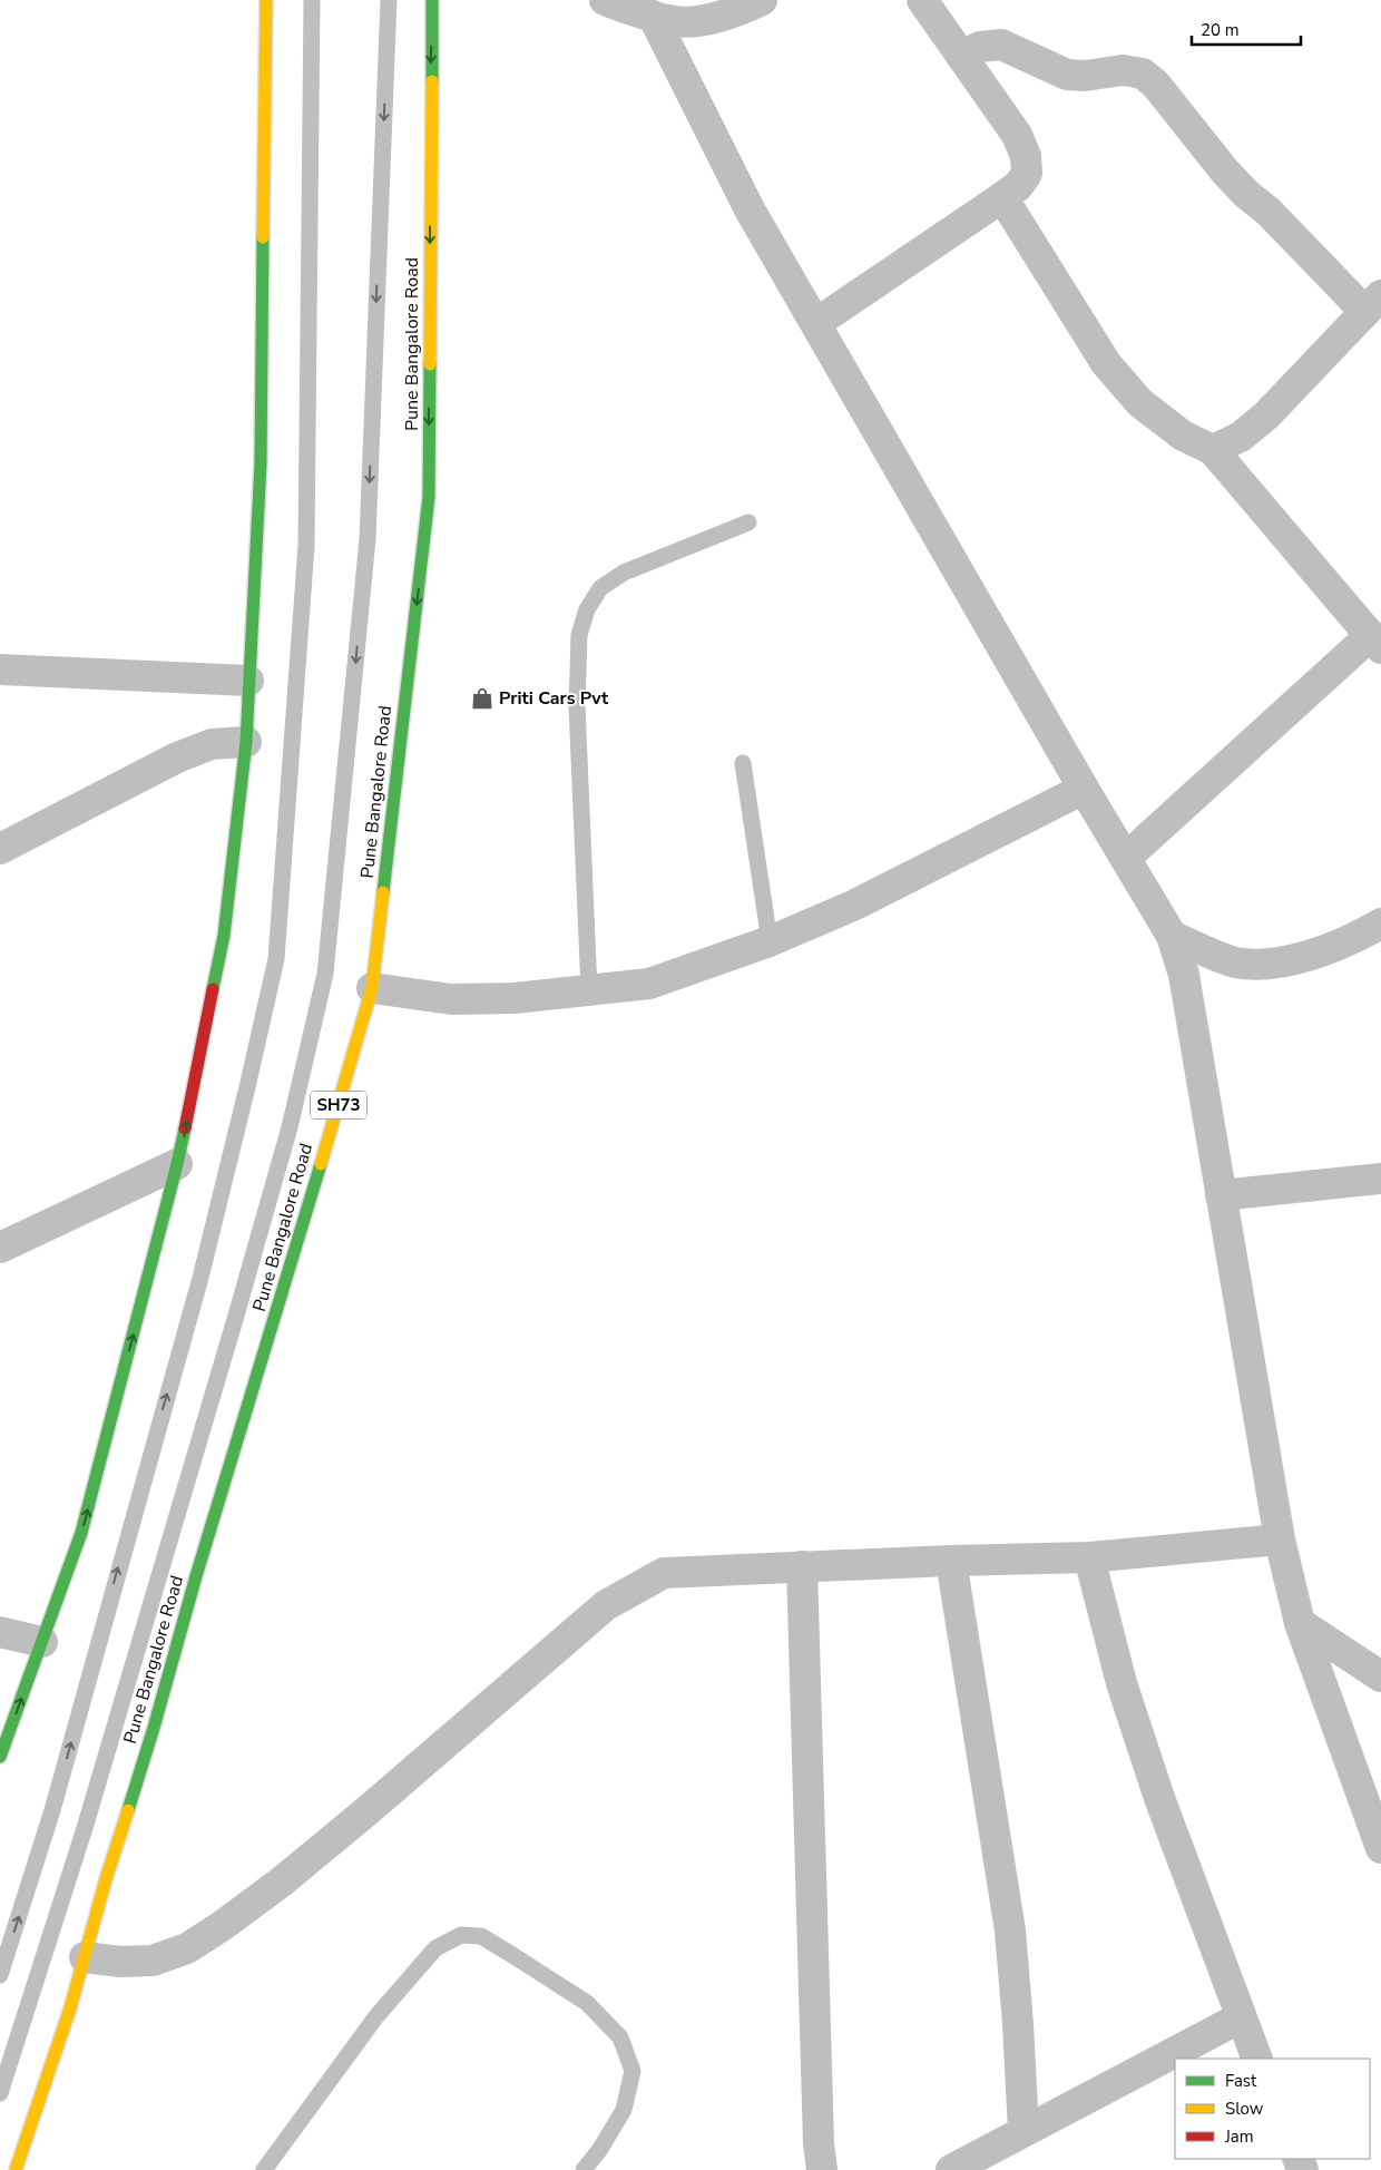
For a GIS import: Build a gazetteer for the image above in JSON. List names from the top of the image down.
{
  "streets": {
    "main road": ["Pune Bangalore Road", "SH73"]
  },
  "one_way": ["Pune Bangalore Road"],
  "places": {
    "shop": ["Priti Cars Pvt"]
  },
  "legend": ["Fast", "Slow", "Jam"],
  "scale_bar": "20 m"
}
